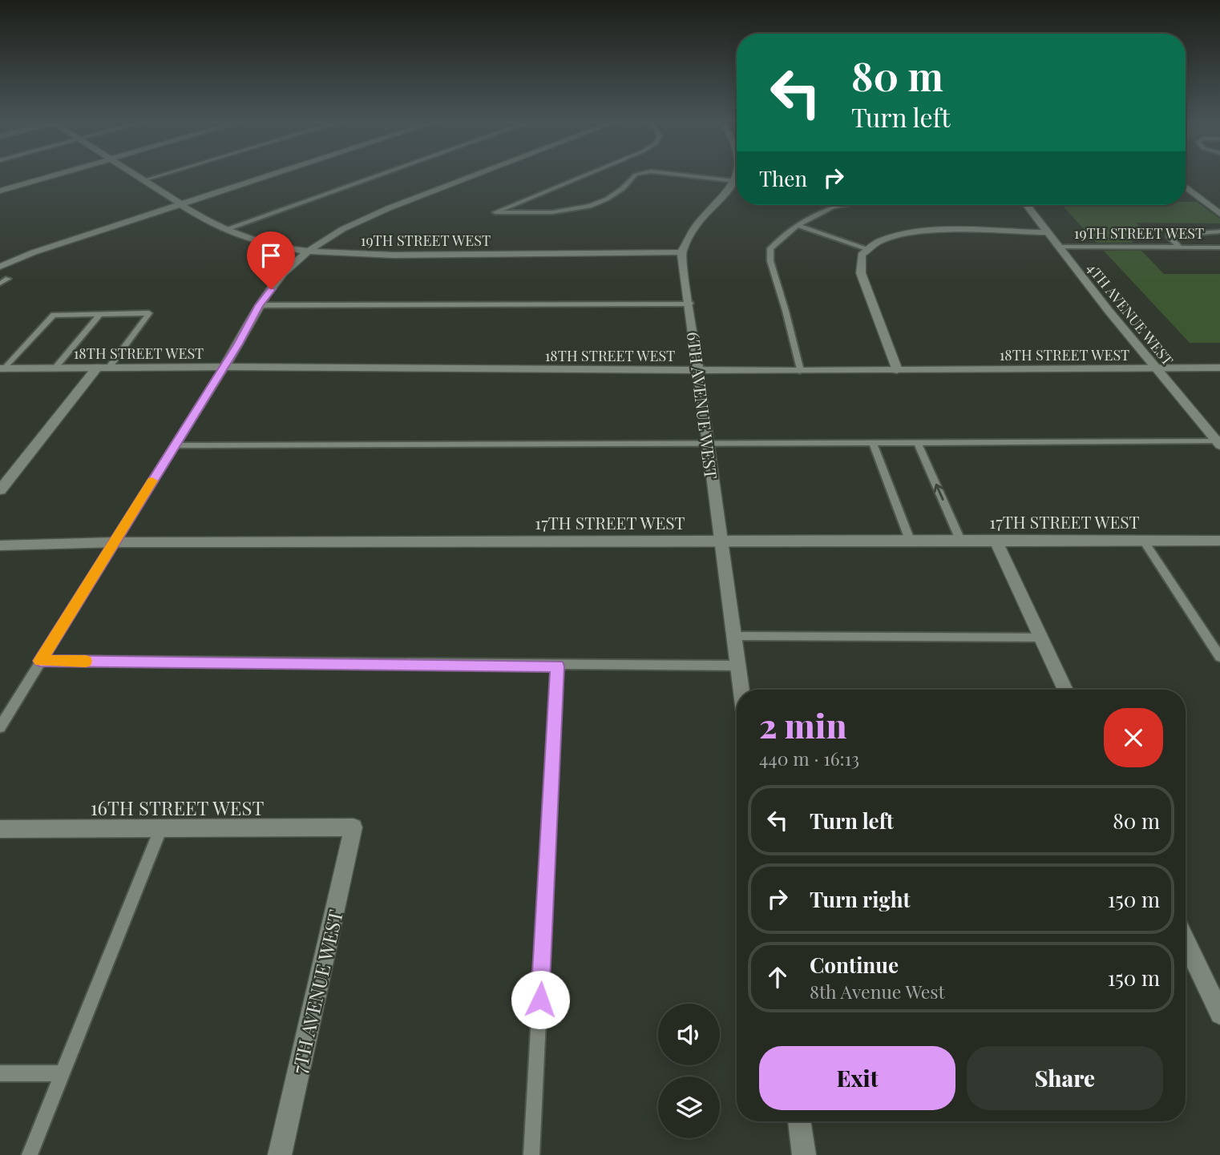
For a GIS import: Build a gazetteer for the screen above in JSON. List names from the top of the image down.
{
  "streets": {
    "street": [
      "19TH STREET WEST",
      "4TH AVENUE WEST",
      "18TH STREET WEST",
      "6TH AVENUE WEST",
      "17TH STREET WEST",
      "16TH STREET WEST",
      "7TH AVENUE WEST"
    ]
  },
  "crossings": [
    ["19TH STREET WEST", "4TH AVENUE WEST"],
    ["19TH STREET WEST", "6TH AVENUE WEST"],
    ["4TH AVENUE WEST", "18TH STREET WEST"],
    ["18TH STREET WEST", "6TH AVENUE WEST"],
    ["6TH AVENUE WEST", "17TH STREET WEST"],
    ["16TH STREET WEST", "7TH AVENUE WEST"]
  ],
  "page": {
    "turn": ["80 m", "Turn left"],
    "then": "Then",
    "heading": ["2 min", "440 m · 16:13"],
    "list": [
      {
        "name": "Turn left",
        "value": "80 m"
      },
      {
        "name": "Turn right",
        "value": "150 m"
      },
      {
        "name": "Continue",
        "note": "8th Avenue West",
        "value": "150 m"
      }
    ],
    "buttons": ["Exit", "Share"]
  }
}
